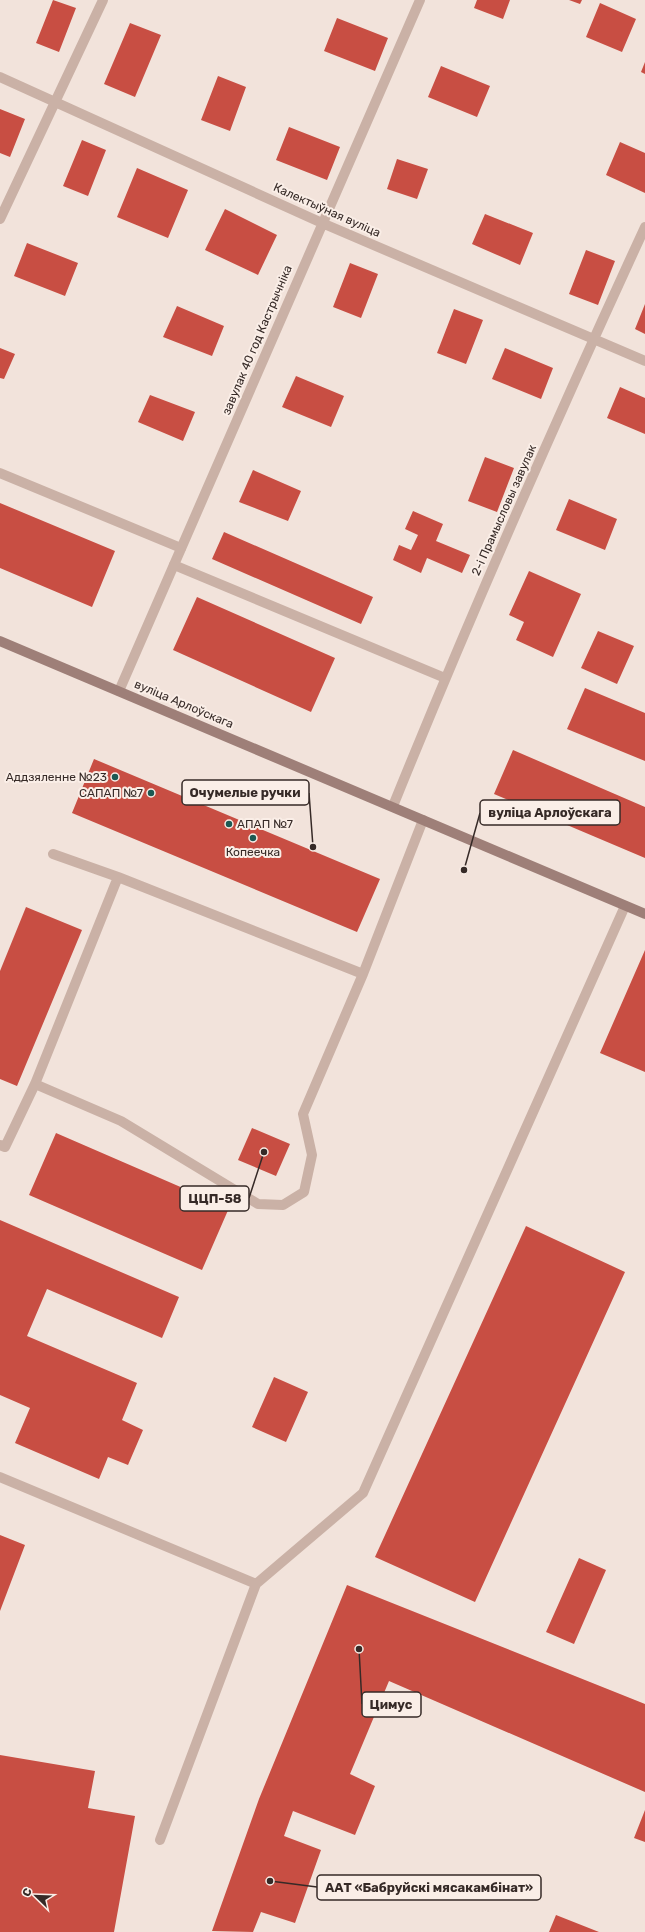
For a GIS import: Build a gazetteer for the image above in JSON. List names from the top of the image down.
{
  "streets": {
    "street": [
      "Калектыўная вуліца",
      "завулак 40 год Кастрычніка",
      "2-і Прамысловы завулак",
      "вуліца Арлоўскага"
    ]
  },
  "crossings": [
    ["Калектыўная вуліца", "завулак 40 год Кастрычніка"],
    ["Калектыўная вуліца", "2-і Прамысловы завулак"],
    ["завулак 40 год Кастрычніка", "вуліца Арлоўскага"],
    ["2-і Прамысловы завулак", "вуліца Арлоўскага"]
  ],
  "places": [
    "Аддзяленне №23",
    "САПАП №7",
    "АПАП №7",
    "Копеечка",
    "Очумелые ручки",
    "вуліца Арлоўскага",
    "ЦЦП-58",
    "Цимус",
    "ААТ «Бабруйскі мясакамбінат»"
  ],
  "north": "top left"
}
